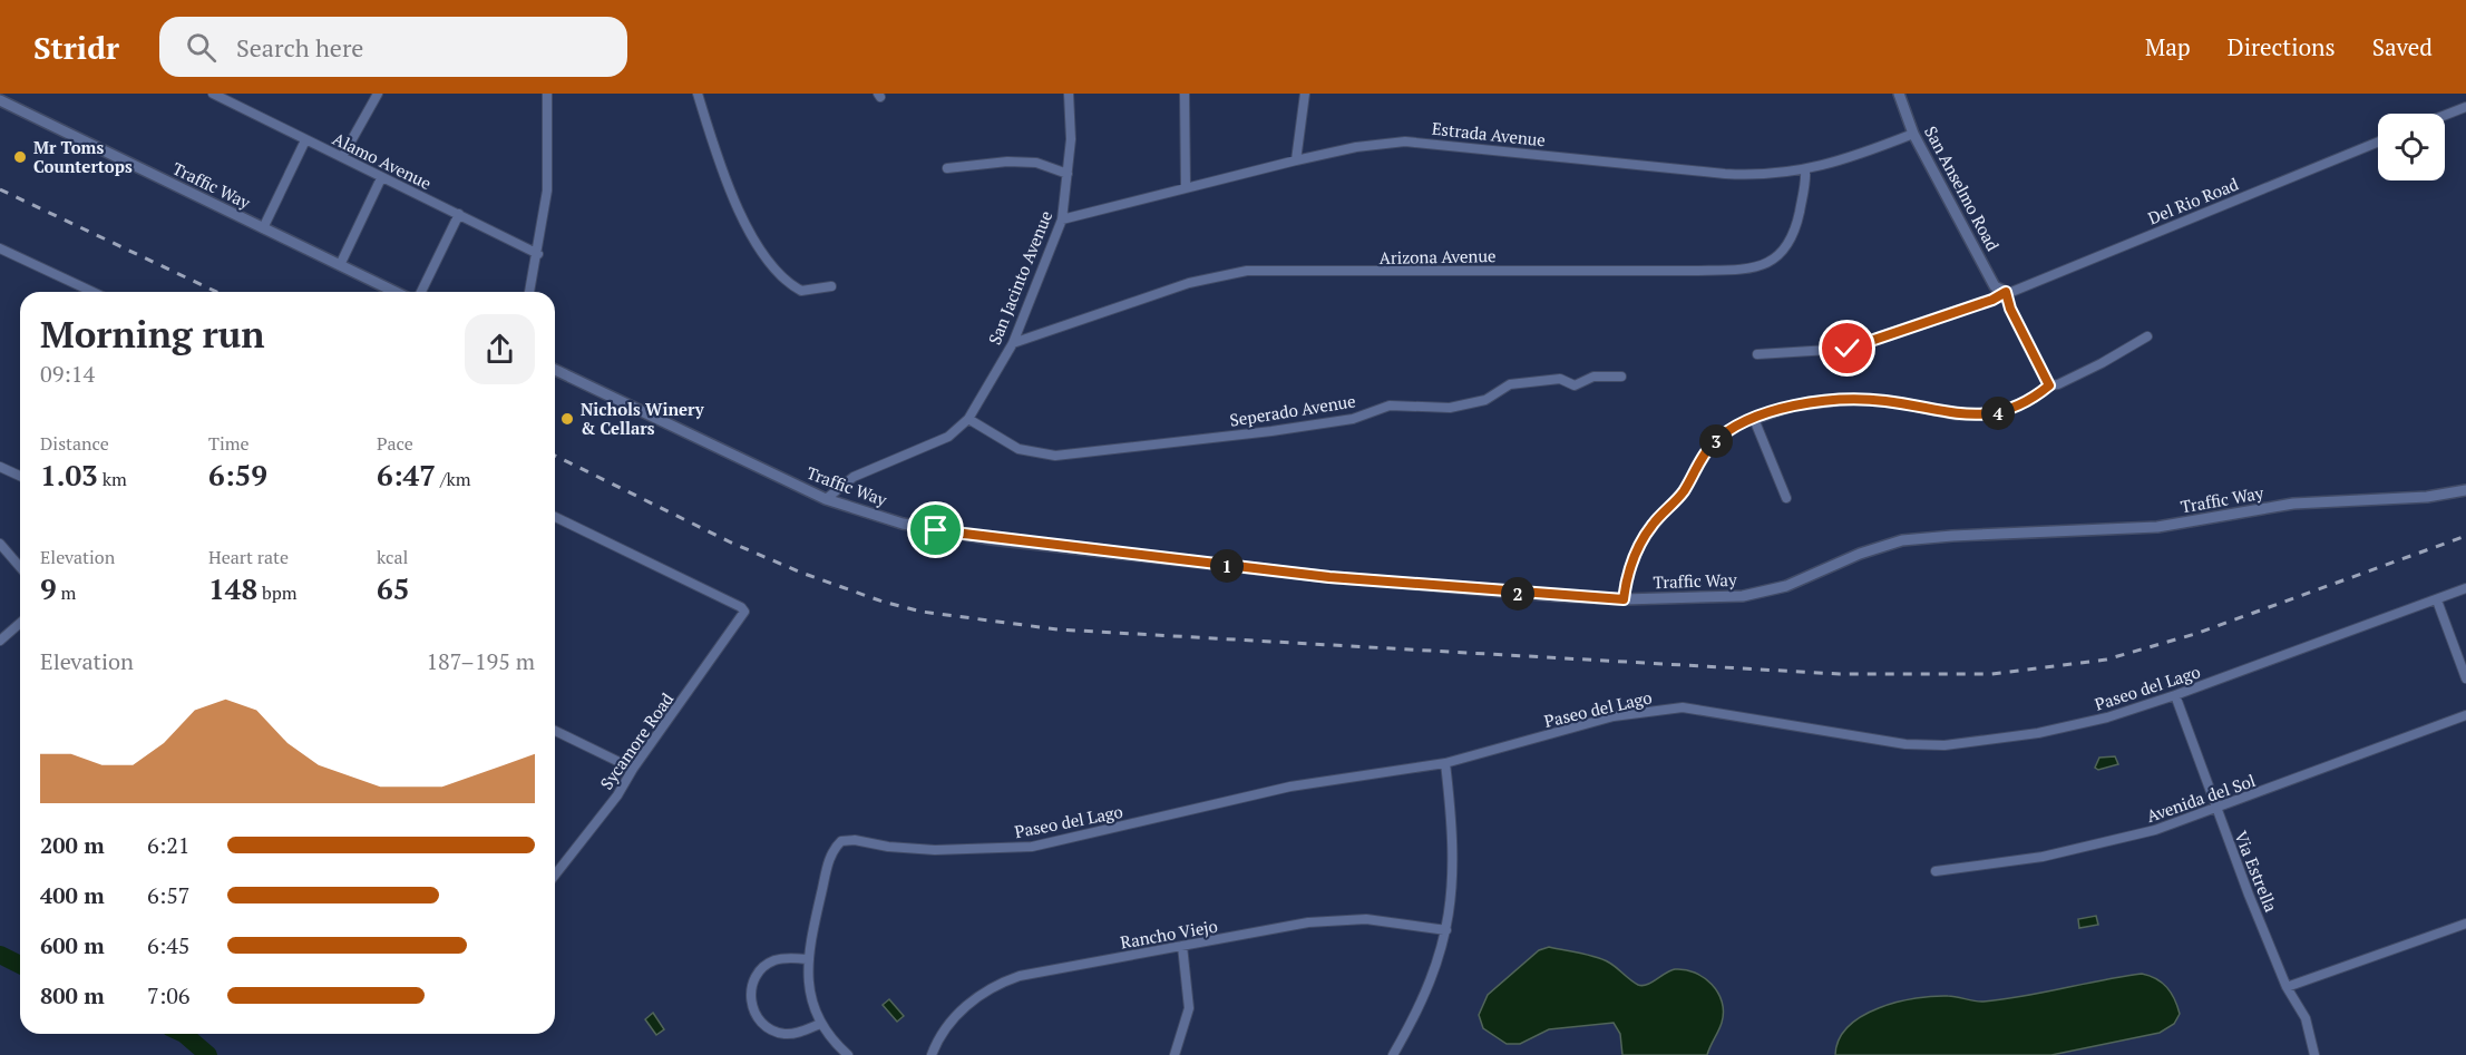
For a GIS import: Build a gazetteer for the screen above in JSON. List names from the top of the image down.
{
  "streets": {
    "street": [
      "Estrada Avenue",
      "Alamo Avenue",
      "Traffic Way",
      "San Anselmo Road",
      "Del Rio Road",
      "Arizona Avenue",
      "San Jacinto Avenue",
      "Seperado Avenue",
      "Paseo del Lago",
      "Sycamore Road",
      "Avenida del Sol",
      "Via Estrella",
      "Rancho Viejo"
    ]
  },
  "crossings": [
    ["Estrada Avenue", "San Anselmo Road"],
    ["Estrada Avenue", "Arizona Avenue"],
    ["Estrada Avenue", "San Jacinto Avenue"],
    ["Traffic Way", "San Jacinto Avenue"],
    ["San Anselmo Road", "Del Rio Road"],
    ["Arizona Avenue", "San Jacinto Avenue"],
    ["San Jacinto Avenue", "Seperado Avenue"],
    ["Paseo del Lago", "Via Estrella"],
    ["Avenida del Sol", "Via Estrella"]
  ],
  "places": ["Mr Toms Countertops", "Nichols Winery & Cellars"],
  "page": {
    "header": "Stridr",
    "search": "Search here",
    "nav": ["Map", "Directions", "Saved"],
    "heading": ["Morning run", "09:14"],
    "pins": [
      "4",
      "3",
      "1",
      "2"
    ],
    "stats": [
      ["Distance", "1.03 km"],
      ["Time", "6:59"],
      ["Pace", "6:47 /km"],
      ["Elevation", "9 m"],
      ["Heart rate", "148 bpm"],
      ["kcal", "65"]
    ],
    "chart": ["Elevation", "187–195 m"],
    "list": [
      {
        "name": "200 m",
        "note": "6:21"
      },
      {
        "name": "400 m",
        "note": "6:57"
      },
      {
        "name": "600 m",
        "note": "6:45"
      },
      {
        "name": "800 m",
        "note": "7:06"
      }
    ]
  }
}
